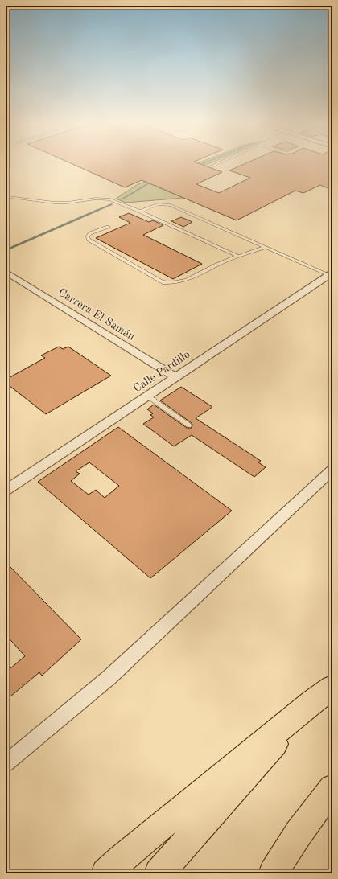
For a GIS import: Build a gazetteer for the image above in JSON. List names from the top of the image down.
{
  "streets": {
    "street": ["Carrera El Samán", "Calle Pardillo"]
  },
  "crossings": [
    ["Carrera El Samán", "Calle Pardillo"]
  ]
}
